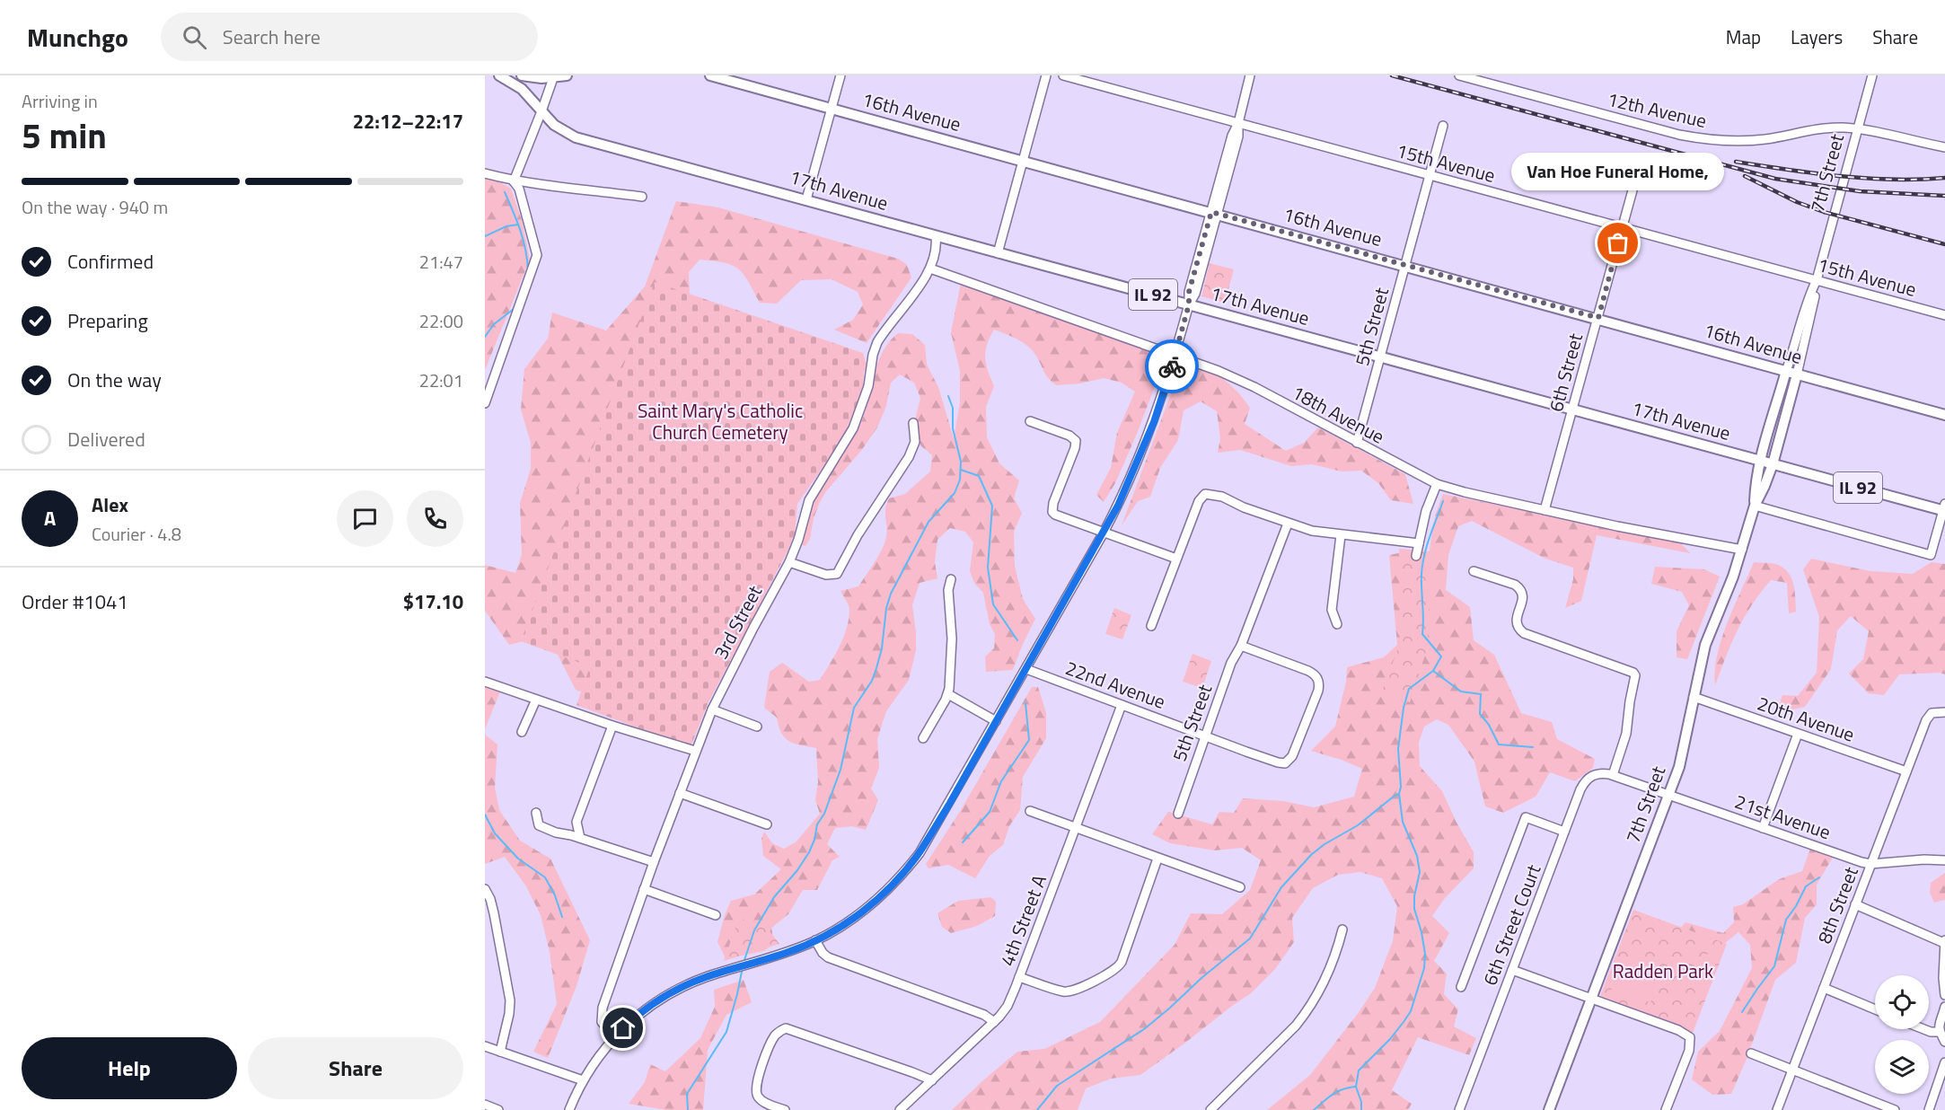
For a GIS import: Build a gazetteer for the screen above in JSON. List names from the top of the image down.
{
  "streets": {
    "main road": [
      "16th Avenue",
      "7th Street",
      "17th Avenue",
      "IL 92"
    ],
    "street": [
      "12th Avenue",
      "15th Avenue",
      "5th Street",
      "6th Street",
      "18th Avenue",
      "3rd Street",
      "22nd Avenue",
      "20th Avenue",
      "21st Avenue",
      "8th Street",
      "4th Street A",
      "6th Street Court"
    ]
  },
  "crossings": [
    ["12th Avenue", "7th Street"],
    ["16th Avenue", "7th Street"],
    ["16th Avenue", "5th Street"],
    ["16th Avenue", "6th Street"],
    ["15th Avenue", "7th Street"],
    ["15th Avenue", "5th Street"],
    ["15th Avenue", "6th Street"],
    ["7th Street", "17th Avenue"],
    ["7th Street", "18th Avenue"],
    ["7th Street", "20th Avenue"],
    ["7th Street", "21st Avenue"],
    ["17th Avenue", "IL 92"],
    ["17th Avenue", "5th Street"],
    ["17th Avenue", "6th Street"],
    ["17th Avenue", "3rd Street"],
    ["5th Street", "18th Avenue"],
    ["5th Street", "22nd Avenue"],
    ["6th Street", "18th Avenue"],
    ["18th Avenue", "3rd Street"],
    ["22nd Avenue", "4th Street A"],
    ["20th Avenue", "8th Street"],
    ["21st Avenue", "8th Street"],
    ["21st Avenue", "6th Street Court"]
  ],
  "parks": ["Saint Mary's Catholic Church Cemetery", "Radden Park"],
  "places": ["Van Hoe Funeral Home,"],
  "page": {
    "header": "Munchgo",
    "search": "Search here",
    "nav": ["Map", "Layers", "Share"],
    "heading": ["5 min", "Arriving in", "22:12–22:17"],
    "panel": [
      "Alex",
      "Courier · 4.8",
      "Order #1041",
      "$17.10"
    ],
    "bubble": "Van Hoe Funeral Home,",
    "bar": "On the way · 940 m",
    "list": [
      ["Confirmed", "21:47"],
      ["Preparing", "22:00"],
      ["On the way", "22:01"],
      "Delivered"
    ],
    "round": "A",
    "buttons": ["Help", "Share"]
  }
}
